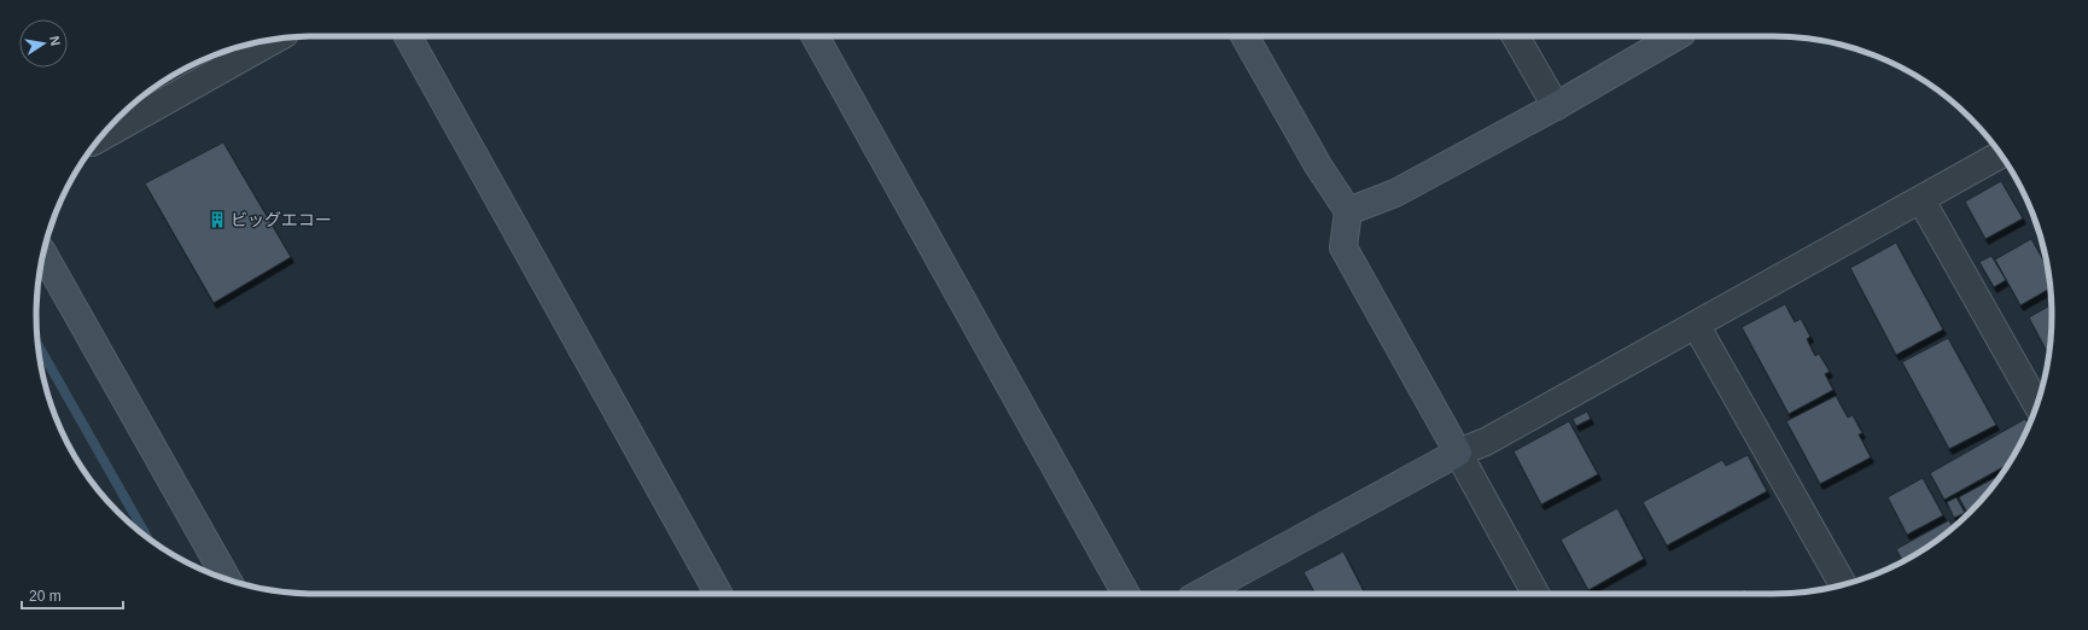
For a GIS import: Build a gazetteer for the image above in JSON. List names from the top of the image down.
{
  "places": {
    "building": ["ビッグエコー"]
  },
  "scale_bar": "20 m",
  "north": "right"
}
